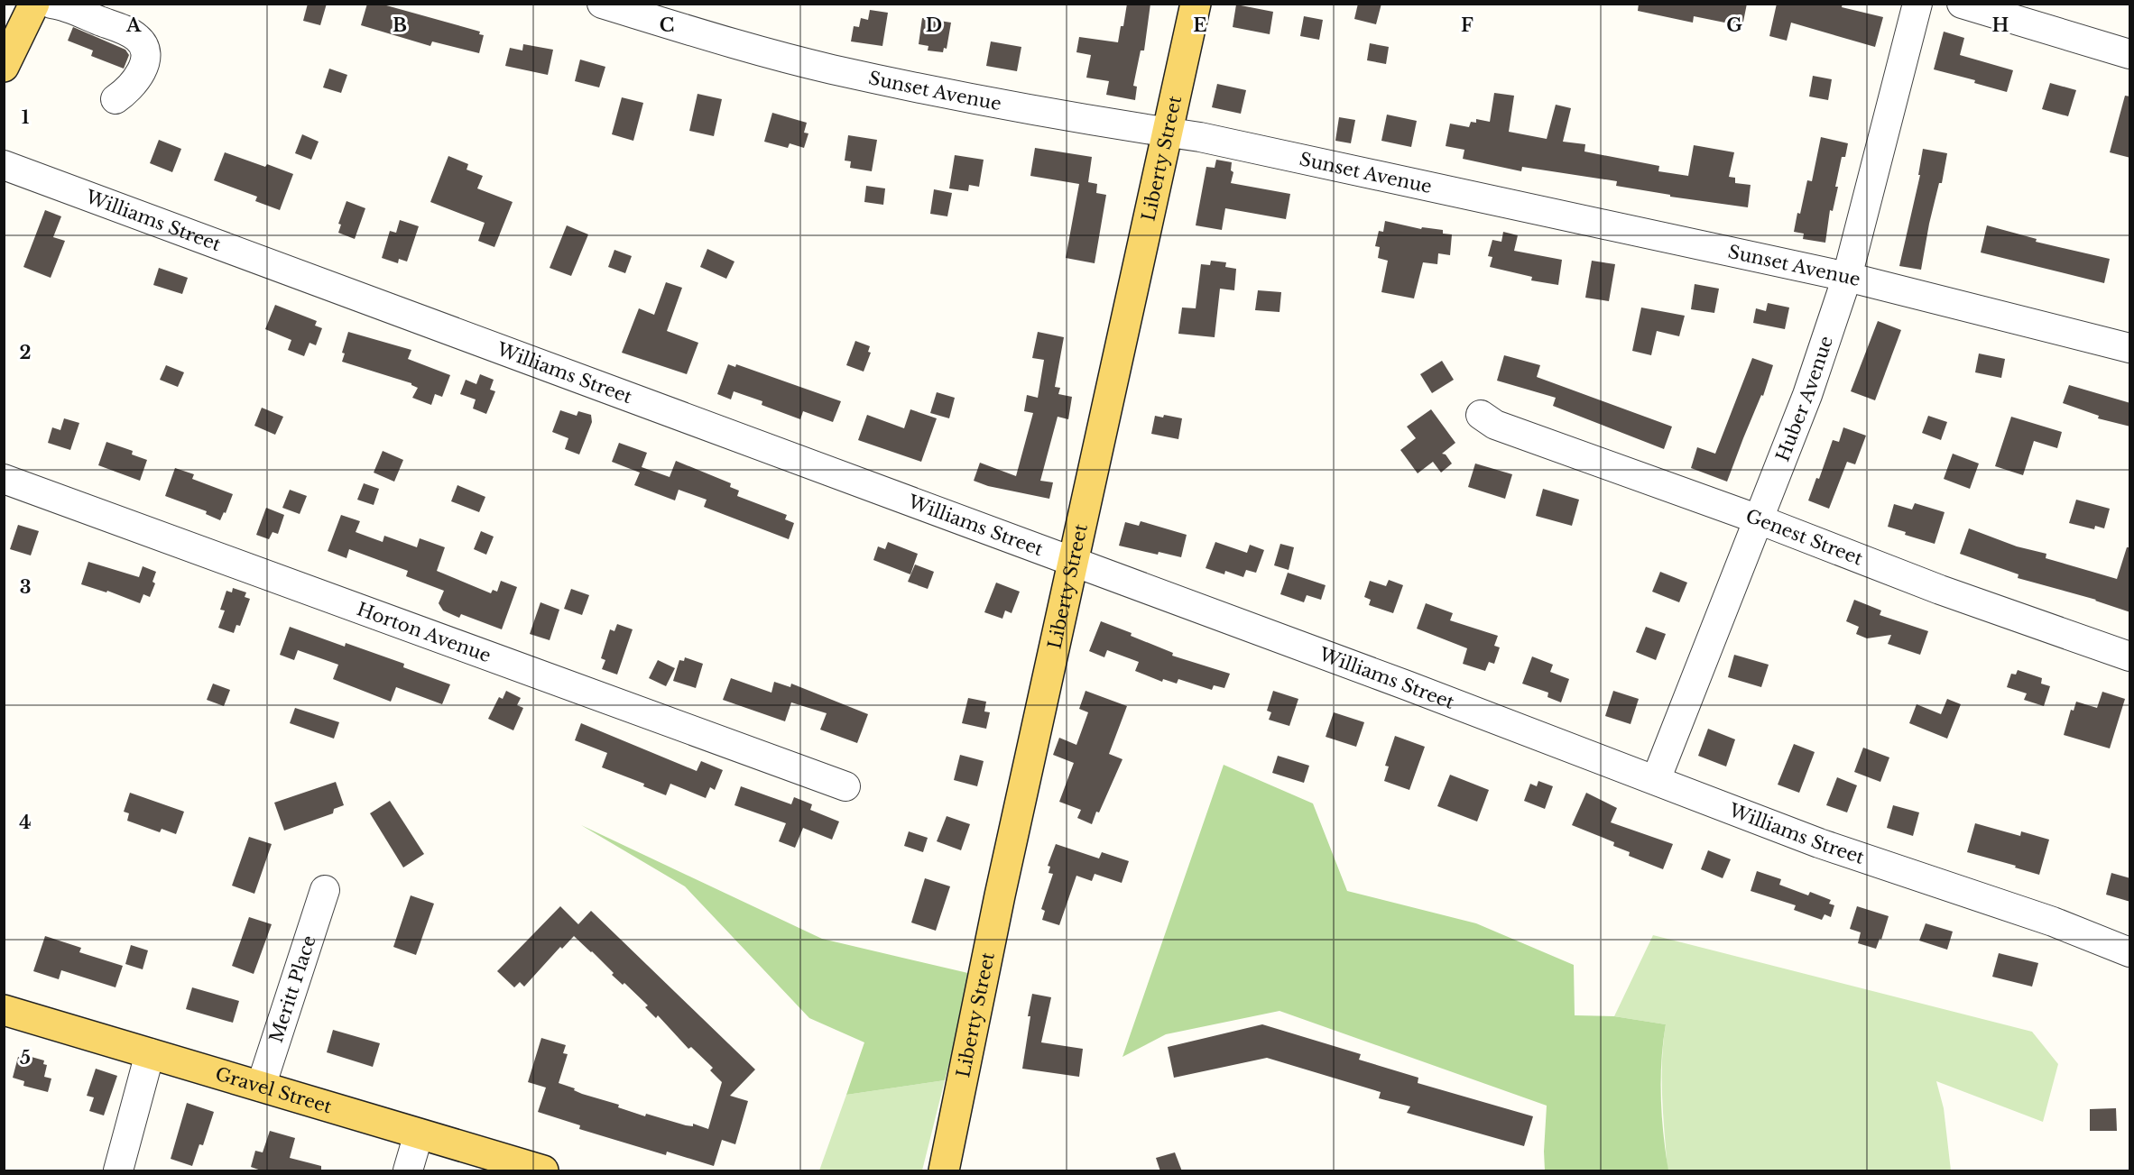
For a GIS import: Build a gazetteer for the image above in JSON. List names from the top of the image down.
{
  "streets": {
    "main road": ["Liberty Street", "Gravel Street"],
    "street": [
      "Sunset Avenue",
      "Williams Street",
      "Huber Avenue",
      "Genest Street",
      "Horton Avenue",
      "Meritt Place"
    ]
  },
  "crossings": [
    ["Sunset Avenue", "Liberty Street"],
    ["Sunset Avenue", "Huber Avenue"],
    ["Liberty Street", "Williams Street"],
    ["Williams Street", "Huber Avenue"],
    ["Huber Avenue", "Genest Street"],
    ["Meritt Place", "Gravel Street"]
  ],
  "grid": {
    "columns": [
      "A",
      "B",
      "C",
      "D",
      "E",
      "F",
      "G",
      "H"
    ],
    "rows": [
      "1",
      "2",
      "3",
      "4",
      "5"
    ]
  }
}
